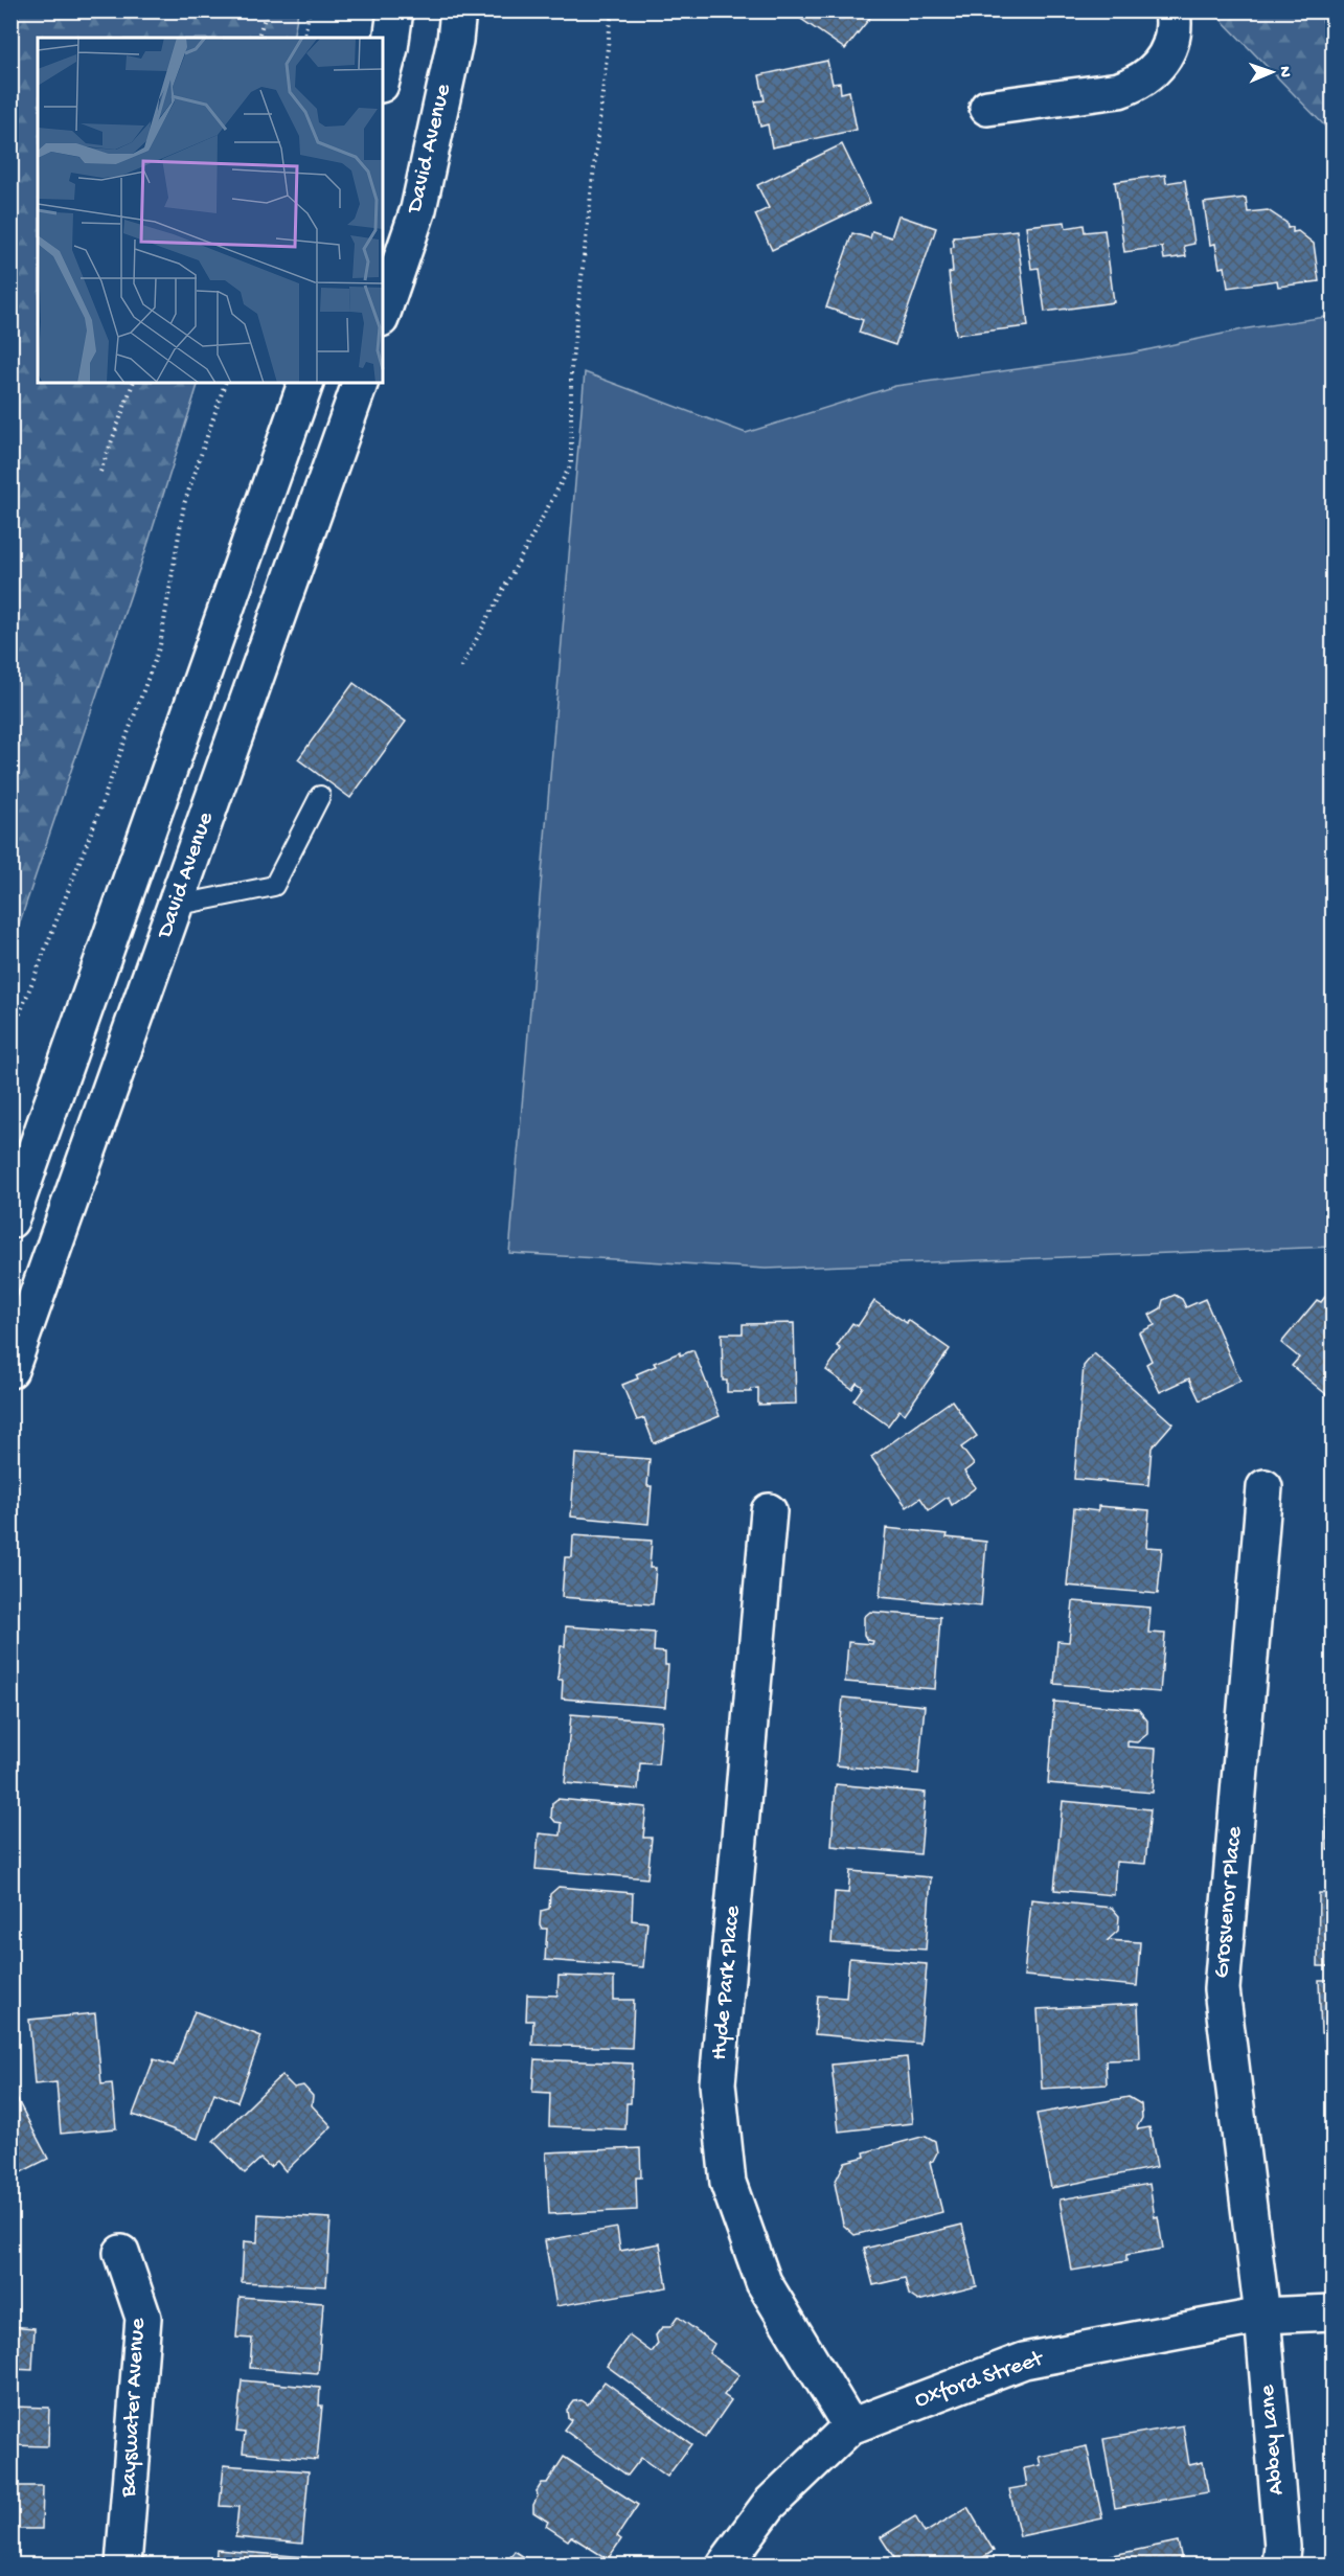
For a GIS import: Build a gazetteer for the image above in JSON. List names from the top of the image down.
{
  "streets": {
    "street": [
      "David Avenue",
      "Grosvenor Place",
      "Hyde Park Place",
      "Oxford Street",
      "Bayswater Avenue",
      "Abbey Lane"
    ]
  },
  "crossings": [
    ["Grosvenor Place", "Oxford Street"],
    ["Grosvenor Place", "Abbey Lane"],
    ["Hyde Park Place", "Oxford Street"],
    ["Oxford Street", "Abbey Lane"]
  ],
  "north": "right"
}
